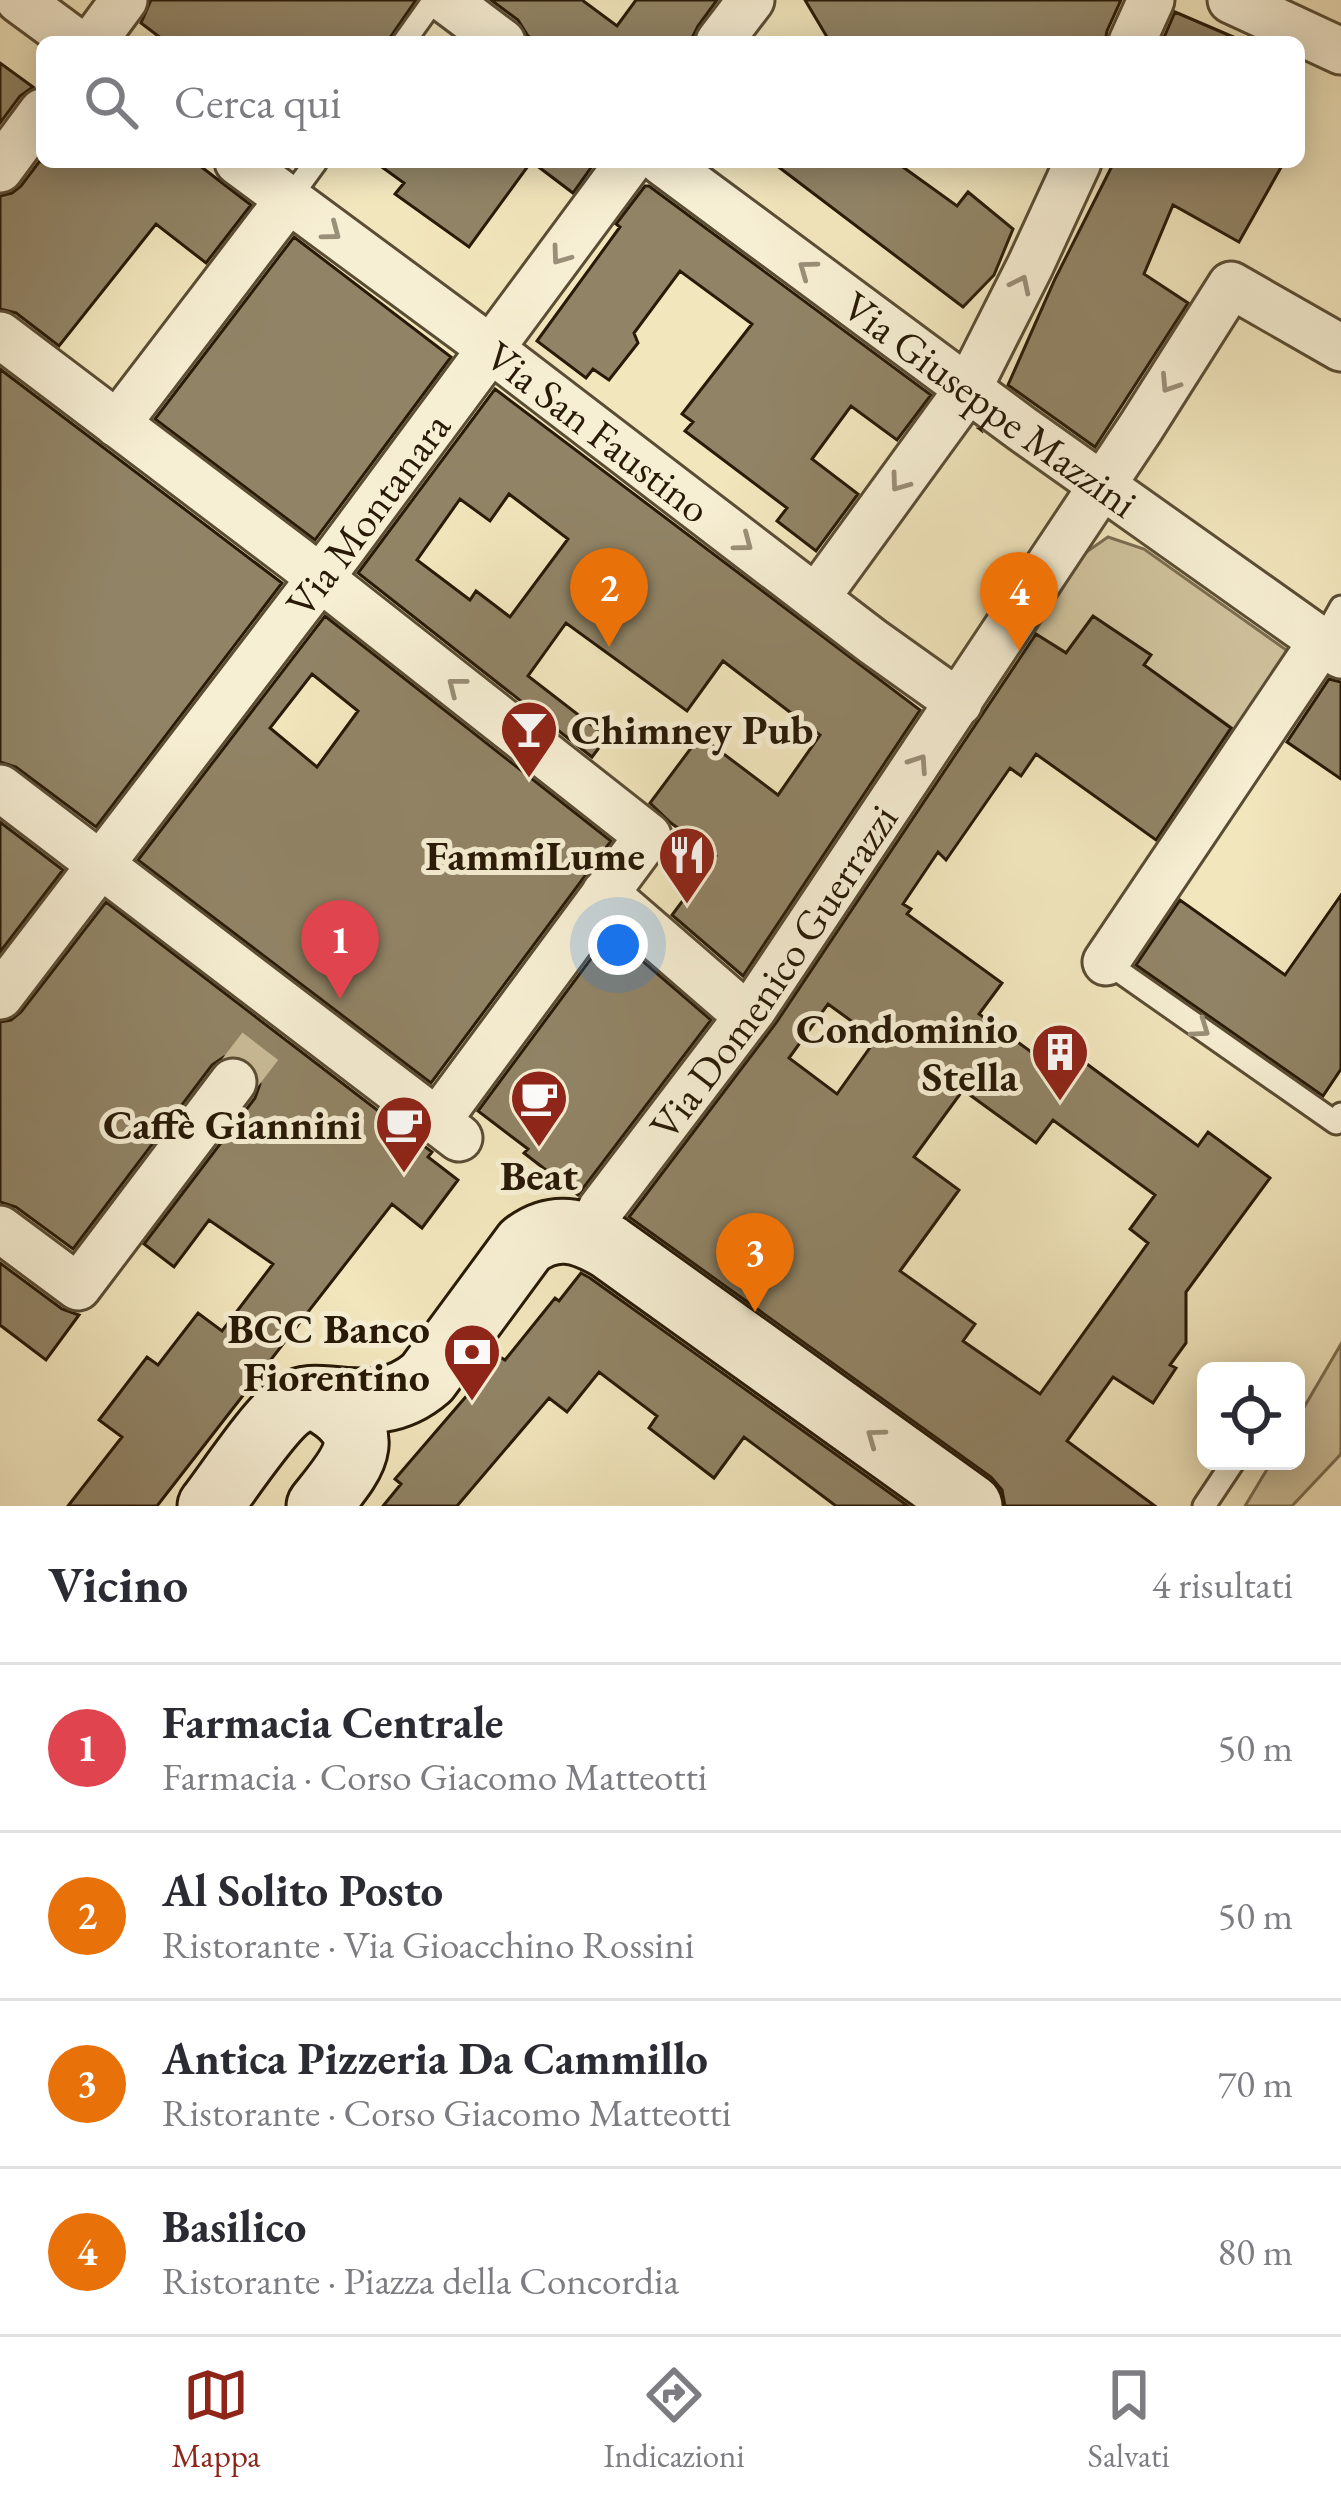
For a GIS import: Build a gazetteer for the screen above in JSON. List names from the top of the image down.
{
  "streets": {
    "street": [
      "Via Giuseppe Mazzini",
      "Via San Faustino",
      "Via Montanara",
      "Via Domenico Guerrazzi"
    ]
  },
  "crossings": [
    ["Via Giuseppe Mazzini", "Via Domenico Guerrazzi"],
    ["Via San Faustino", "Via Montanara"],
    ["Via San Faustino", "Via Domenico Guerrazzi"]
  ],
  "one_way": ["Via Giuseppe Mazzini"],
  "places": {
    "bar": ["Chimney Pub"],
    "restaurant": ["FammiLume"],
    "building": ["Condominio Stella"],
    "cafe": ["Beat", "Caffè Giannini"],
    "bank": ["BCC Banco Fiorentino"]
  },
  "page": {
    "search": "Cerca qui",
    "pins": [
      "2",
      "4",
      "1",
      "3"
    ],
    "heading": ["Vicino", "4 risultati"],
    "list": [
      {
        "mark": "1",
        "name": "Farmacia Centrale",
        "note": "Farmacia · Corso Giacomo Matteotti",
        "value": "50 m"
      },
      {
        "mark": "2",
        "name": "Al Solito Posto",
        "note": "Ristorante · Via Gioacchino Rossini",
        "value": "50 m"
      },
      {
        "mark": "3",
        "name": "Antica Pizzeria Da Cammillo",
        "note": "Ristorante · Corso Giacomo Matteotti",
        "value": "70 m"
      },
      {
        "mark": "4",
        "name": "Basilico",
        "note": "Ristorante · Piazza della Concordia",
        "value": "80 m"
      }
    ],
    "nav": ["Mappa", "Indicazioni", "Salvati"]
  }
}
